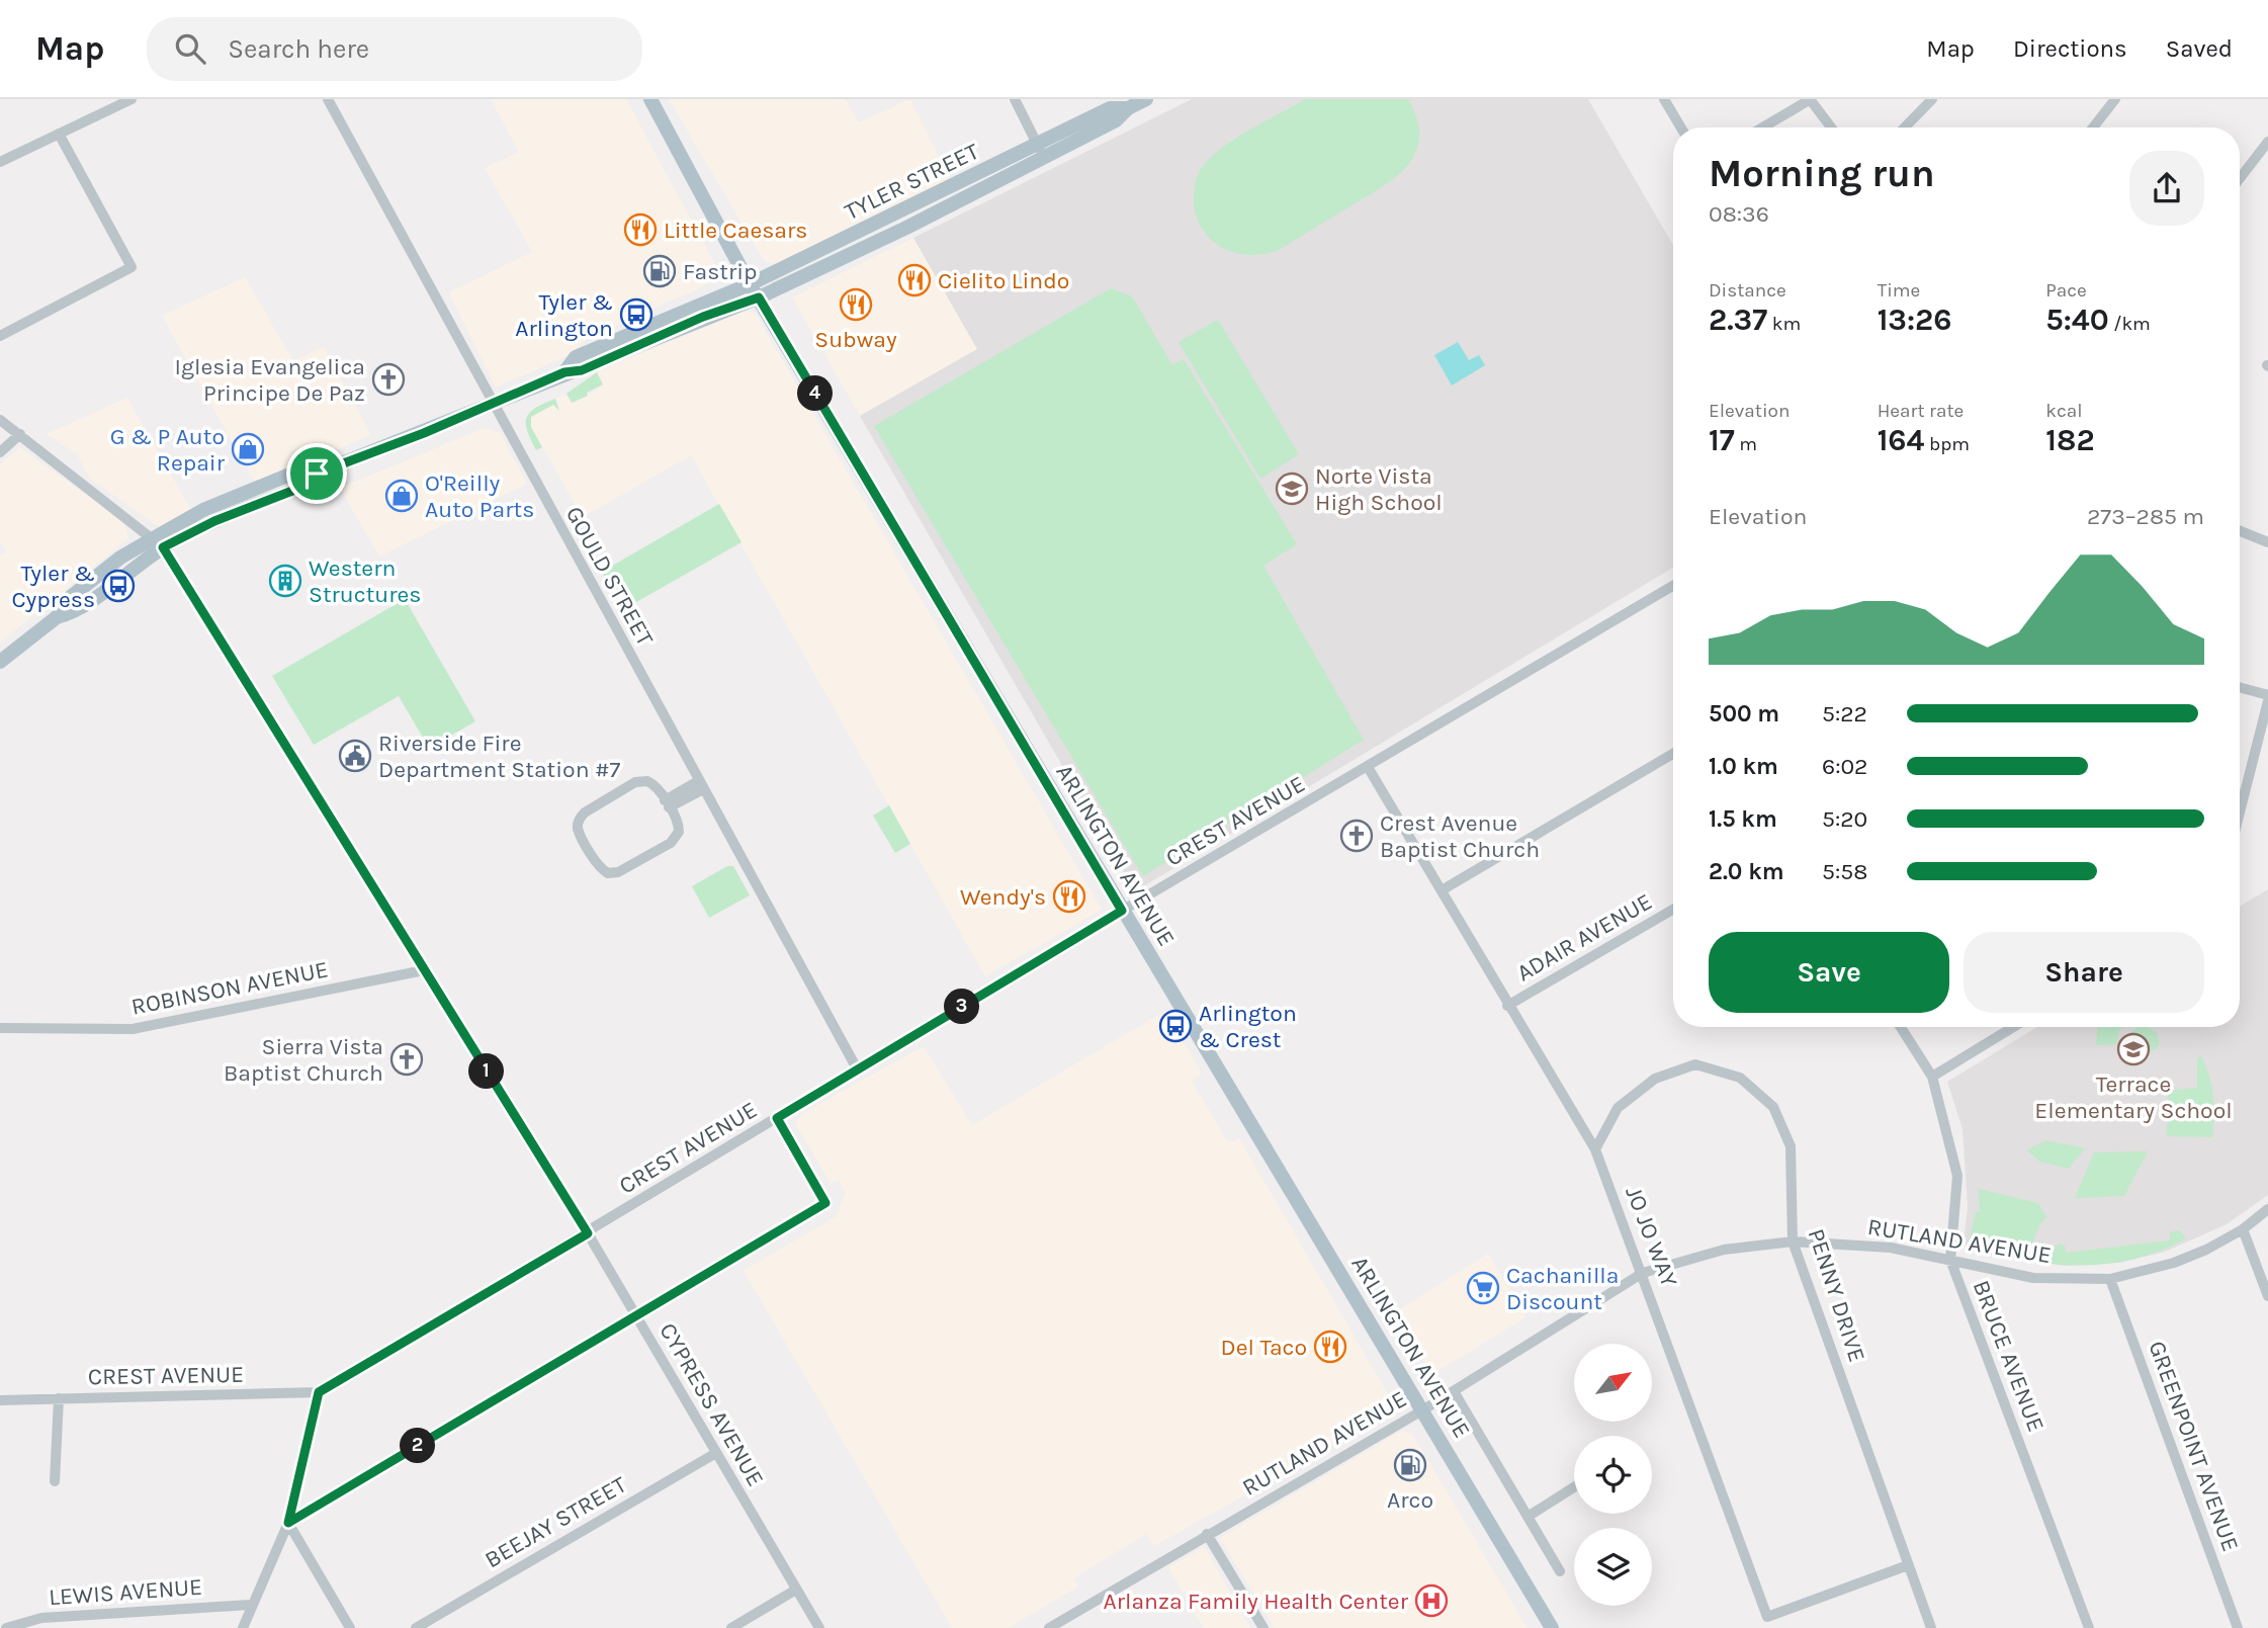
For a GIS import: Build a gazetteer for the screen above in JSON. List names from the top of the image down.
{
  "streets": {
    "main road": ["TYLER STREET", "ARLINGTON AVENUE"],
    "street": [
      "GOULD STREET",
      "CREST AVENUE",
      "ADAIR AVENUE",
      "ROBINSON AVENUE",
      "JO JO WAY",
      "RUTLAND AVENUE",
      "PENNY DRIVE",
      "BRUCE AVENUE",
      "CYPRESS AVENUE",
      "GREENPOINT AVENUE",
      "BEEJAY STREET",
      "LEWIS AVENUE"
    ]
  },
  "crossings": [
    ["TYLER STREET", "GOULD STREET"],
    ["TYLER STREET", "ARLINGTON AVENUE"],
    ["TYLER STREET", "CYPRESS AVENUE"],
    ["GOULD STREET", "CREST AVENUE"],
    ["CREST AVENUE", "ARLINGTON AVENUE"],
    ["CREST AVENUE", "JO JO WAY"],
    ["CREST AVENUE", "CYPRESS AVENUE"],
    ["ARLINGTON AVENUE", "RUTLAND AVENUE"],
    ["ADAIR AVENUE", "JO JO WAY"],
    ["ROBINSON AVENUE", "CYPRESS AVENUE"],
    ["JO JO WAY", "RUTLAND AVENUE"],
    ["JO JO WAY", "PENNY DRIVE"],
    ["RUTLAND AVENUE", "PENNY DRIVE"],
    ["RUTLAND AVENUE", "BRUCE AVENUE"],
    ["RUTLAND AVENUE", "GREENPOINT AVENUE"],
    ["CYPRESS AVENUE", "BEEJAY STREET"]
  ],
  "places": {
    "restaurant": [
      "Little Caesars",
      "Cielito Lindo",
      "Subway",
      "Wendy's",
      "Del Taco"
    ],
    "fuel station": ["Fastrip", "Arco"],
    "bus stop": ["Tyler & Arlington", "Tyler & Cypress", "Arlington & Crest"],
    "church": ["Iglesia Evangelica Principe De Paz", "Crest Avenue Baptist Church", "Sierra Vista Baptist Church"],
    "shop": ["G & P Auto Repair", "O'Reilly Auto Parts"],
    "school or university": ["Norte Vista High School", "Terrace Elementary School"],
    "building": ["Western Structures"],
    "public building": ["Riverside Fire Department Station #7"],
    "supermarket": ["Cachanilla Discount"],
    "hospital": ["Arlanza Family Health Center"]
  },
  "north": "top right",
  "page": {
    "header": "Map",
    "search": "Search here",
    "nav": ["Map", "Directions", "Saved"],
    "heading": ["Morning run", "08:36"],
    "stats": [
      ["Distance", "2.37 km"],
      ["Time", "13:26"],
      ["Pace", "5:40 /km"],
      ["Elevation", "17 m"],
      ["Heart rate", "164 bpm"],
      ["kcal", "182"]
    ],
    "pins": [
      "4",
      "3",
      "1",
      "2"
    ],
    "chart": ["Elevation", "273–285 m"],
    "list": [
      {
        "name": "500 m",
        "note": "5:22"
      },
      {
        "name": "1.0 km",
        "note": "6:02"
      },
      {
        "name": "1.5 km",
        "note": "5:20"
      },
      {
        "name": "2.0 km",
        "note": "5:58"
      }
    ],
    "buttons": ["Save", "Share"]
  }
}
